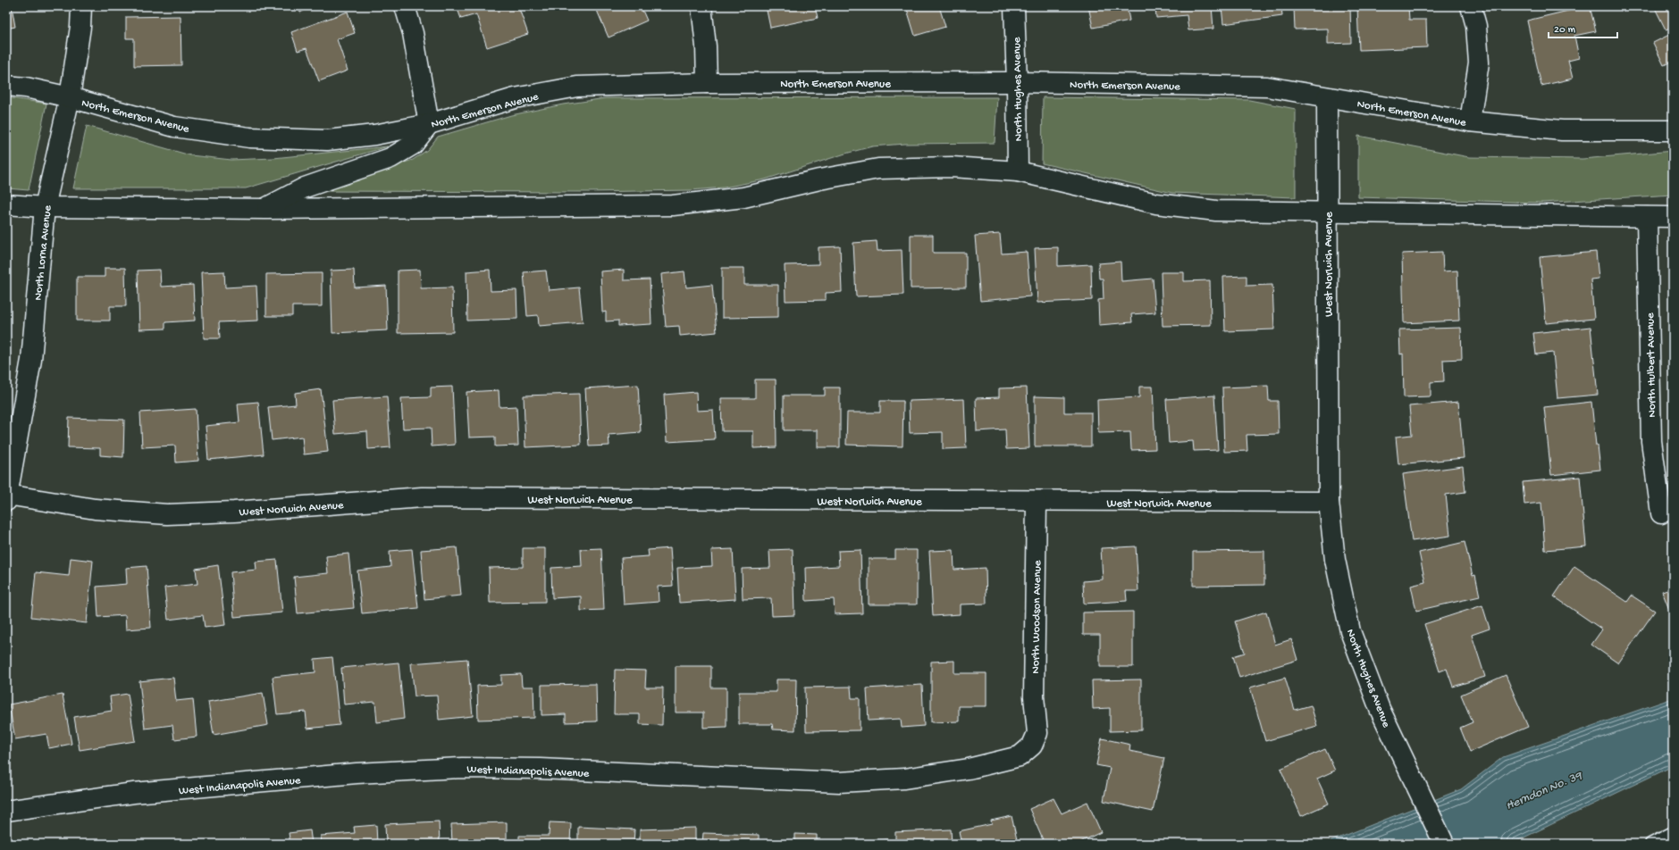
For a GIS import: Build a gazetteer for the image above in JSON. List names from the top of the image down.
{
  "streets": {
    "street": [
      "North Emerson Avenue",
      "North Hughes Avenue",
      "North Lorna Avenue",
      "West Norwich Avenue",
      "North Hulbert Avenue",
      "North Woodson Avenue",
      "West Indianapolis Avenue"
    ]
  },
  "crossings": [
    ["North Emerson Avenue", "North Hughes Avenue"],
    ["North Emerson Avenue", "North Lorna Avenue"],
    ["North Emerson Avenue", "West Norwich Avenue"],
    ["North Hughes Avenue", "West Norwich Avenue"],
    ["North Lorna Avenue", "West Norwich Avenue"],
    ["West Norwich Avenue", "North Woodson Avenue"],
    ["North Woodson Avenue", "West Indianapolis Avenue"]
  ],
  "water": ["Herndon No. 39"],
  "scale_bar": "20 m"
}
